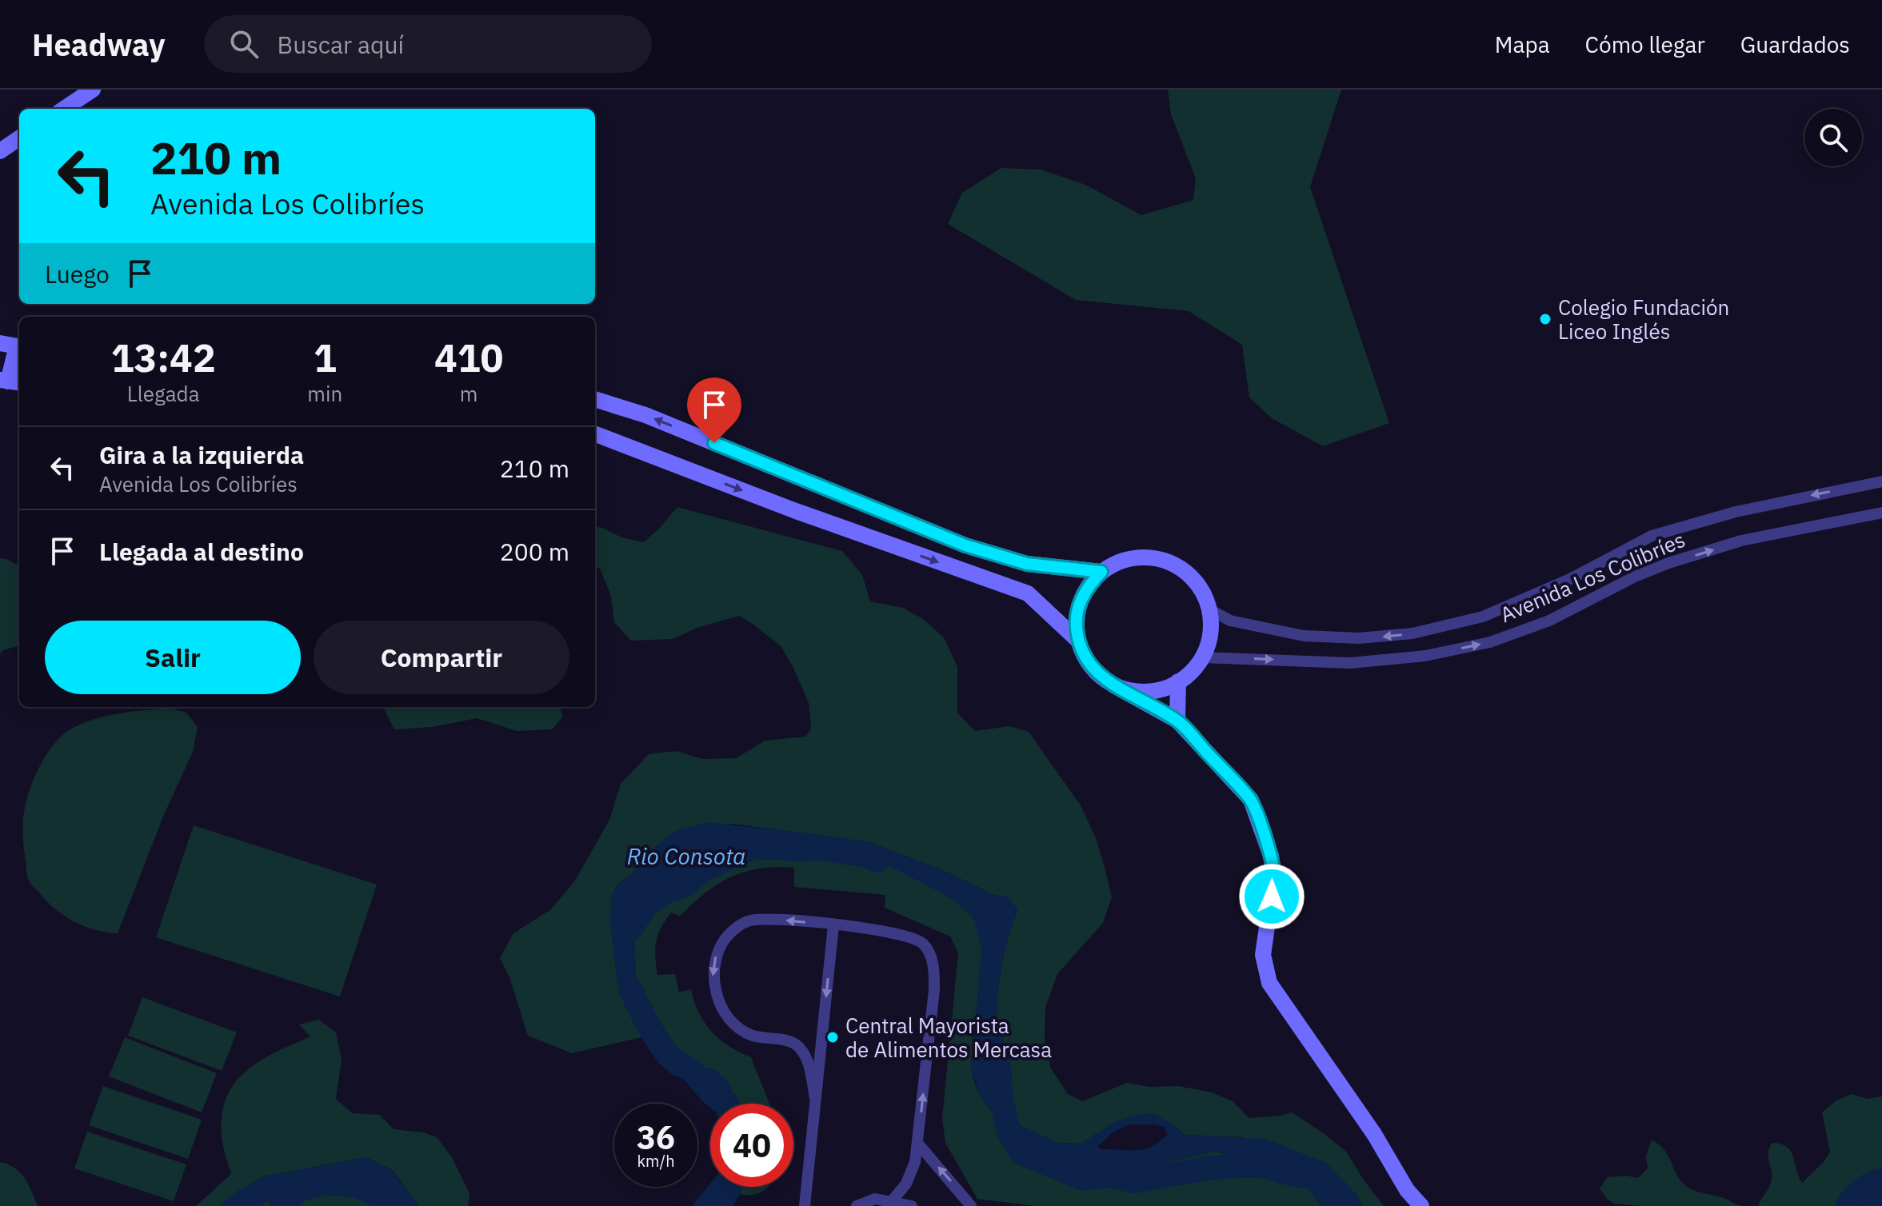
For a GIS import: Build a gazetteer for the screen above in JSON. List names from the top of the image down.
{
  "streets": {
    "street": ["Avenida Los Colibríes"]
  },
  "water": ["Rio Consota"],
  "places": ["Colegio Fundación Liceo Inglés", "Central Mayorista de Alimentos Mercasa"],
  "page": {
    "header": "Headway",
    "search": "Buscar aquí",
    "nav": ["Mapa", "Cómo llegar", "Guardados"],
    "turn": ["210 m", "Avenida Los Colibríes"],
    "then": "Luego",
    "eta": [
      "13:42",
      "Llegada",
      "1",
      "min",
      "410",
      "m"
    ],
    "list": [
      {
        "name": "Gira a la izquierda",
        "note": "Avenida Los Colibríes",
        "value": "210 m"
      },
      {
        "name": "Llegada al destino",
        "value": "200 m"
      }
    ],
    "buttons": ["Salir", "Compartir"],
    "speed": "36 km/h",
    "limit": "40"
  }
}
